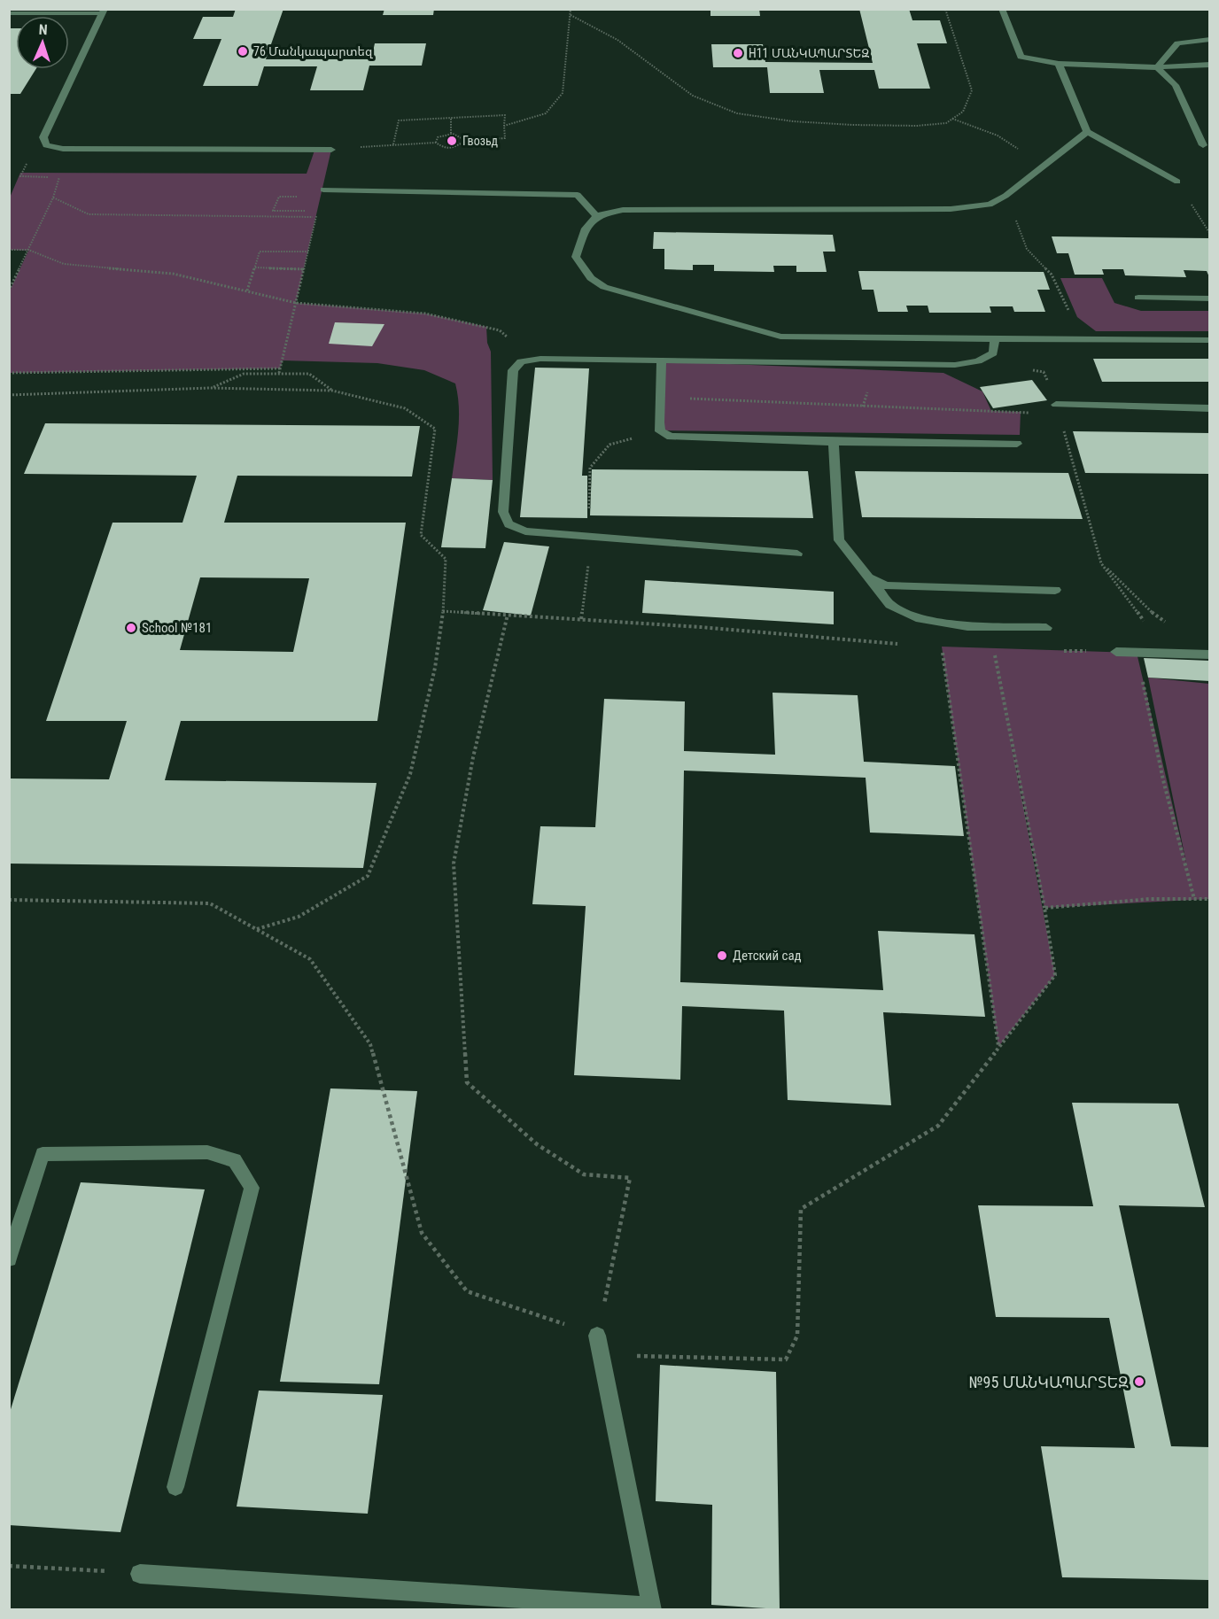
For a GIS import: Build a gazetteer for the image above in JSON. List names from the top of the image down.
{
  "places": [
    "76 Մանկապարտեզ",
    "H11 ՄԱՆԿԱՊԱՐՏԵԶ",
    "Гвозьд",
    "School №181",
    "Детский сад",
    "№95 ՄԱՆԿԱՊԱՐՏԵԶ"
  ],
  "north": "top"
}
